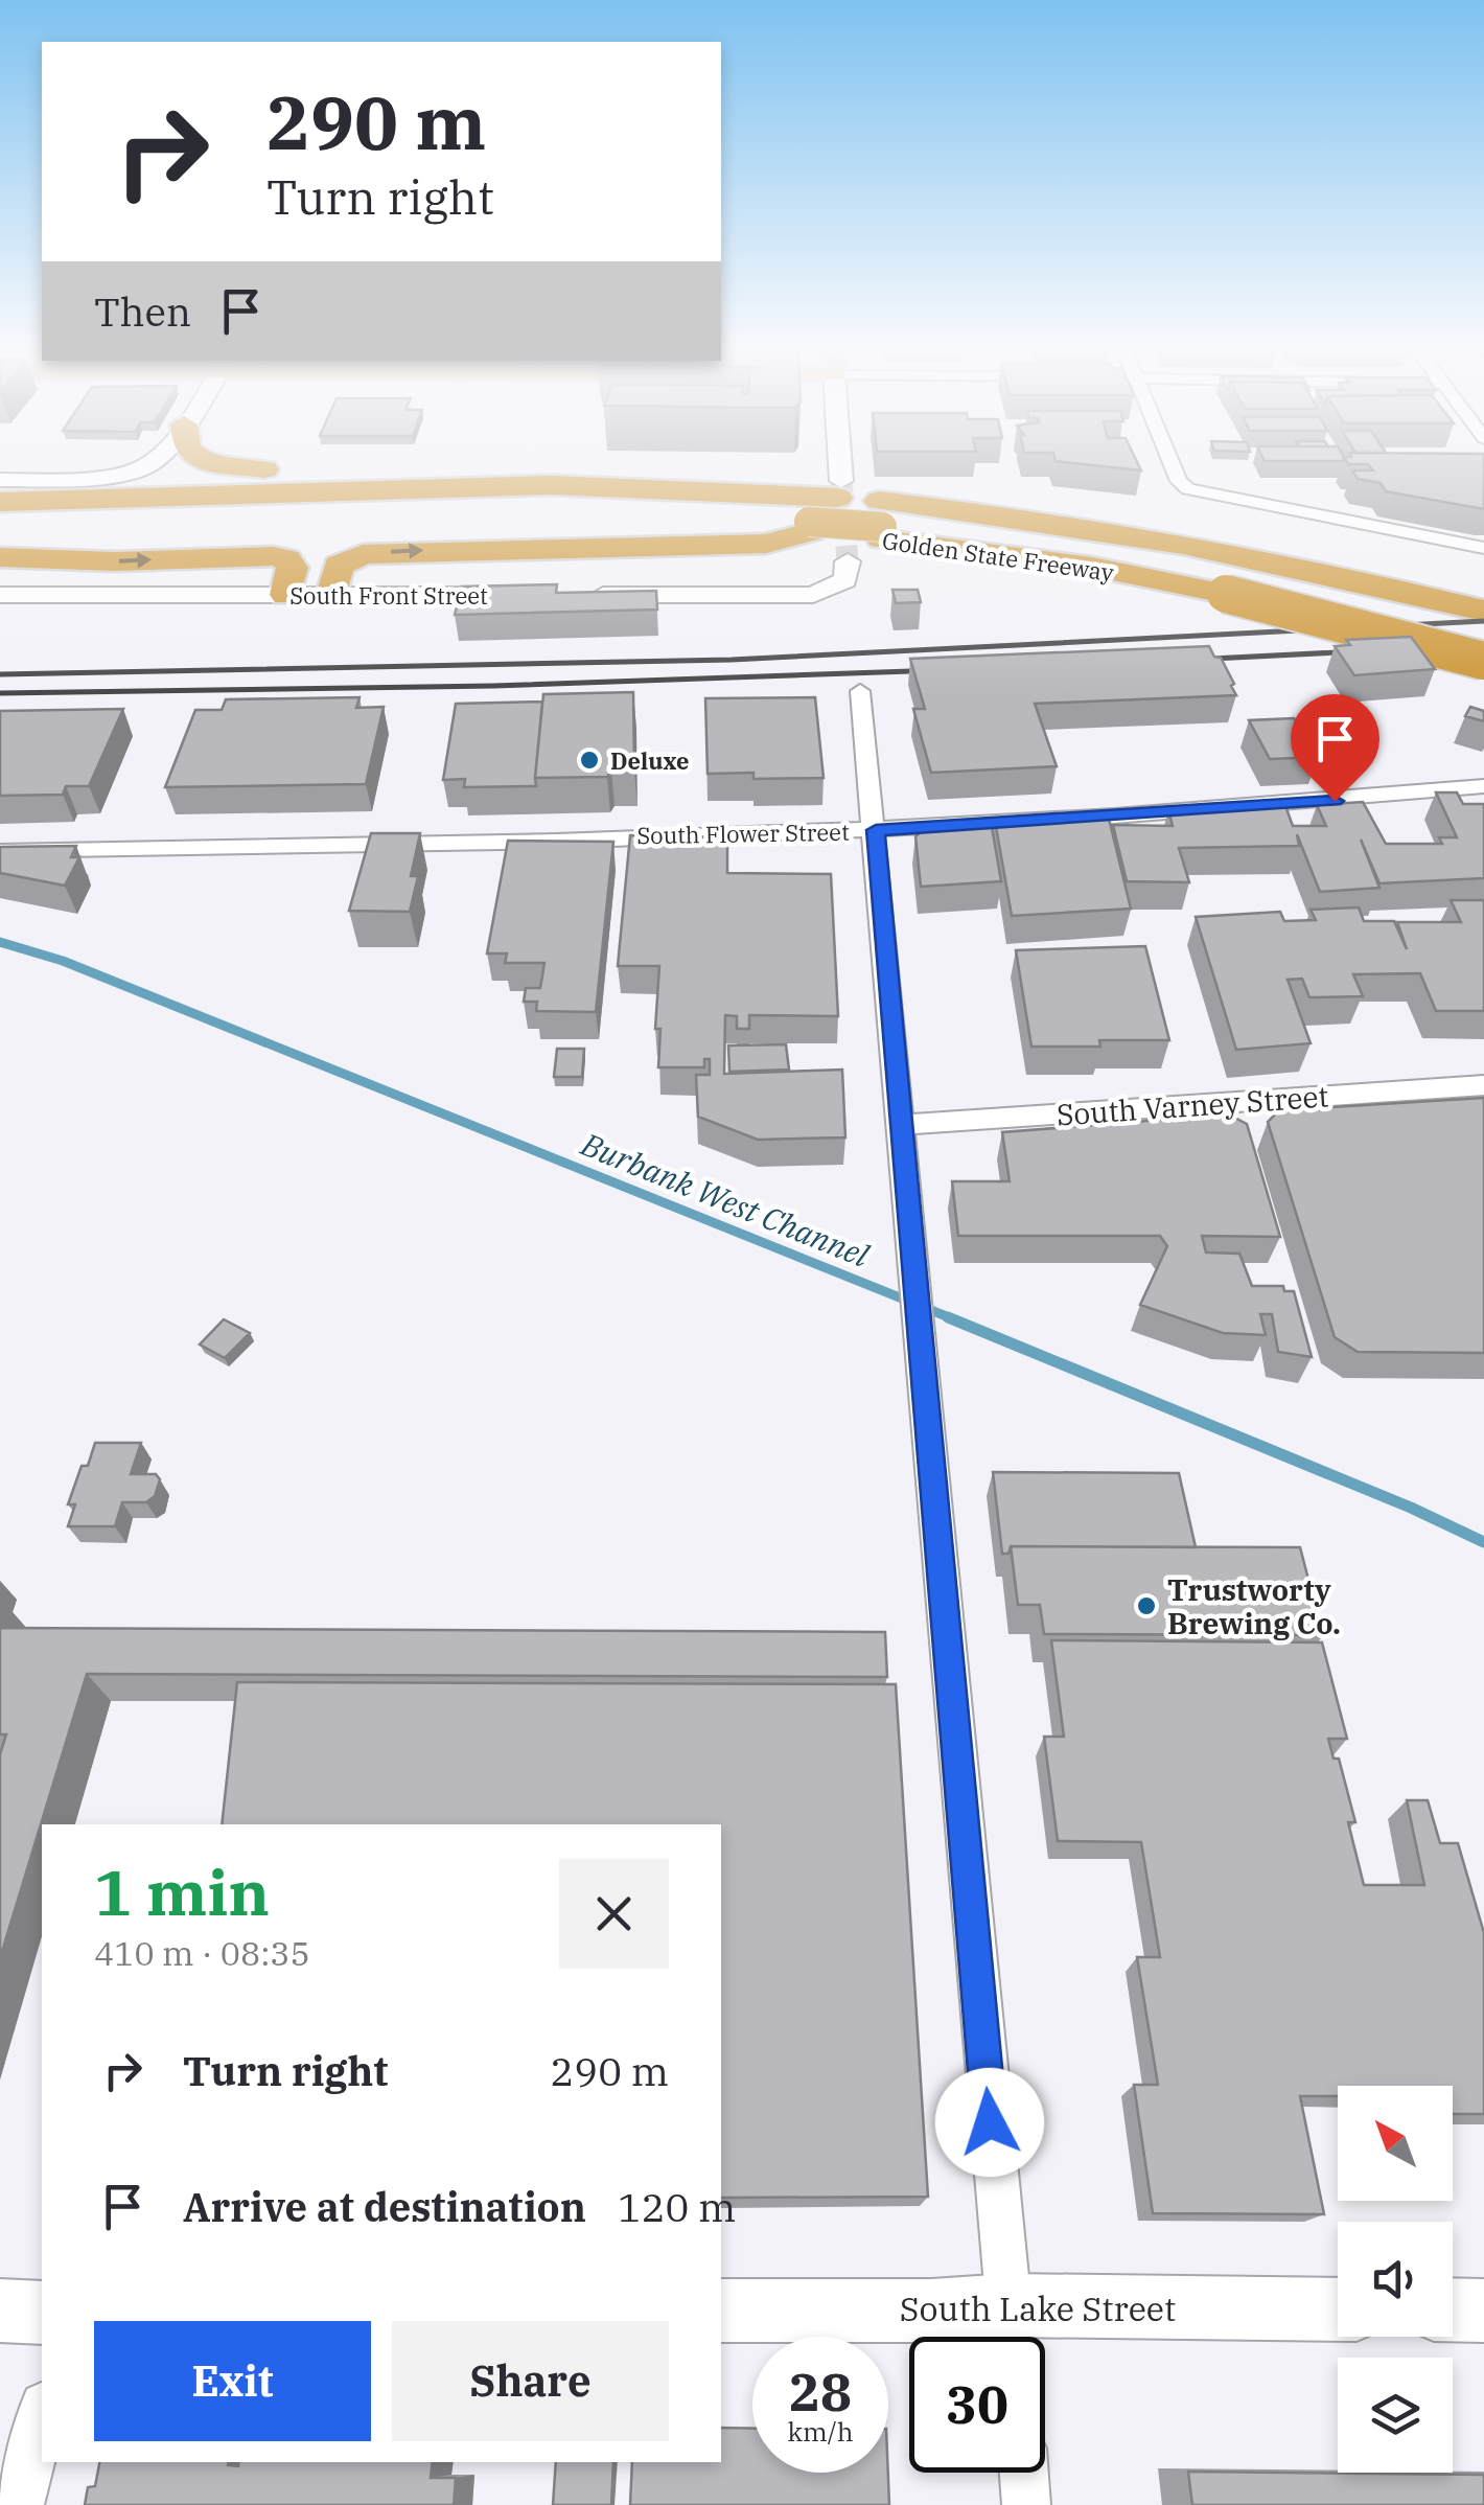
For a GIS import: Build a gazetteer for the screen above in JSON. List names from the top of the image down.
{
  "streets": {
    "highway": ["Golden State Freeway"],
    "main road": ["South Front Street", "South Lake Street"],
    "street": ["South Flower Street", "South Varney Street"]
  },
  "water": ["Burbank West Channel"],
  "places": ["Deluxe", "Trustworty Brewing Co."],
  "north": "top left",
  "page": {
    "turn": ["290 m", "Turn right"],
    "then": "Then",
    "heading": ["1 min", "410 m · 08:35"],
    "list": [
      {
        "name": "Turn right",
        "value": "290 m"
      },
      {
        "name": "Arrive at destination",
        "value": "120 m"
      }
    ],
    "buttons": ["Exit", "Share"],
    "speed": "28 km/h",
    "limit": "30"
  }
}
